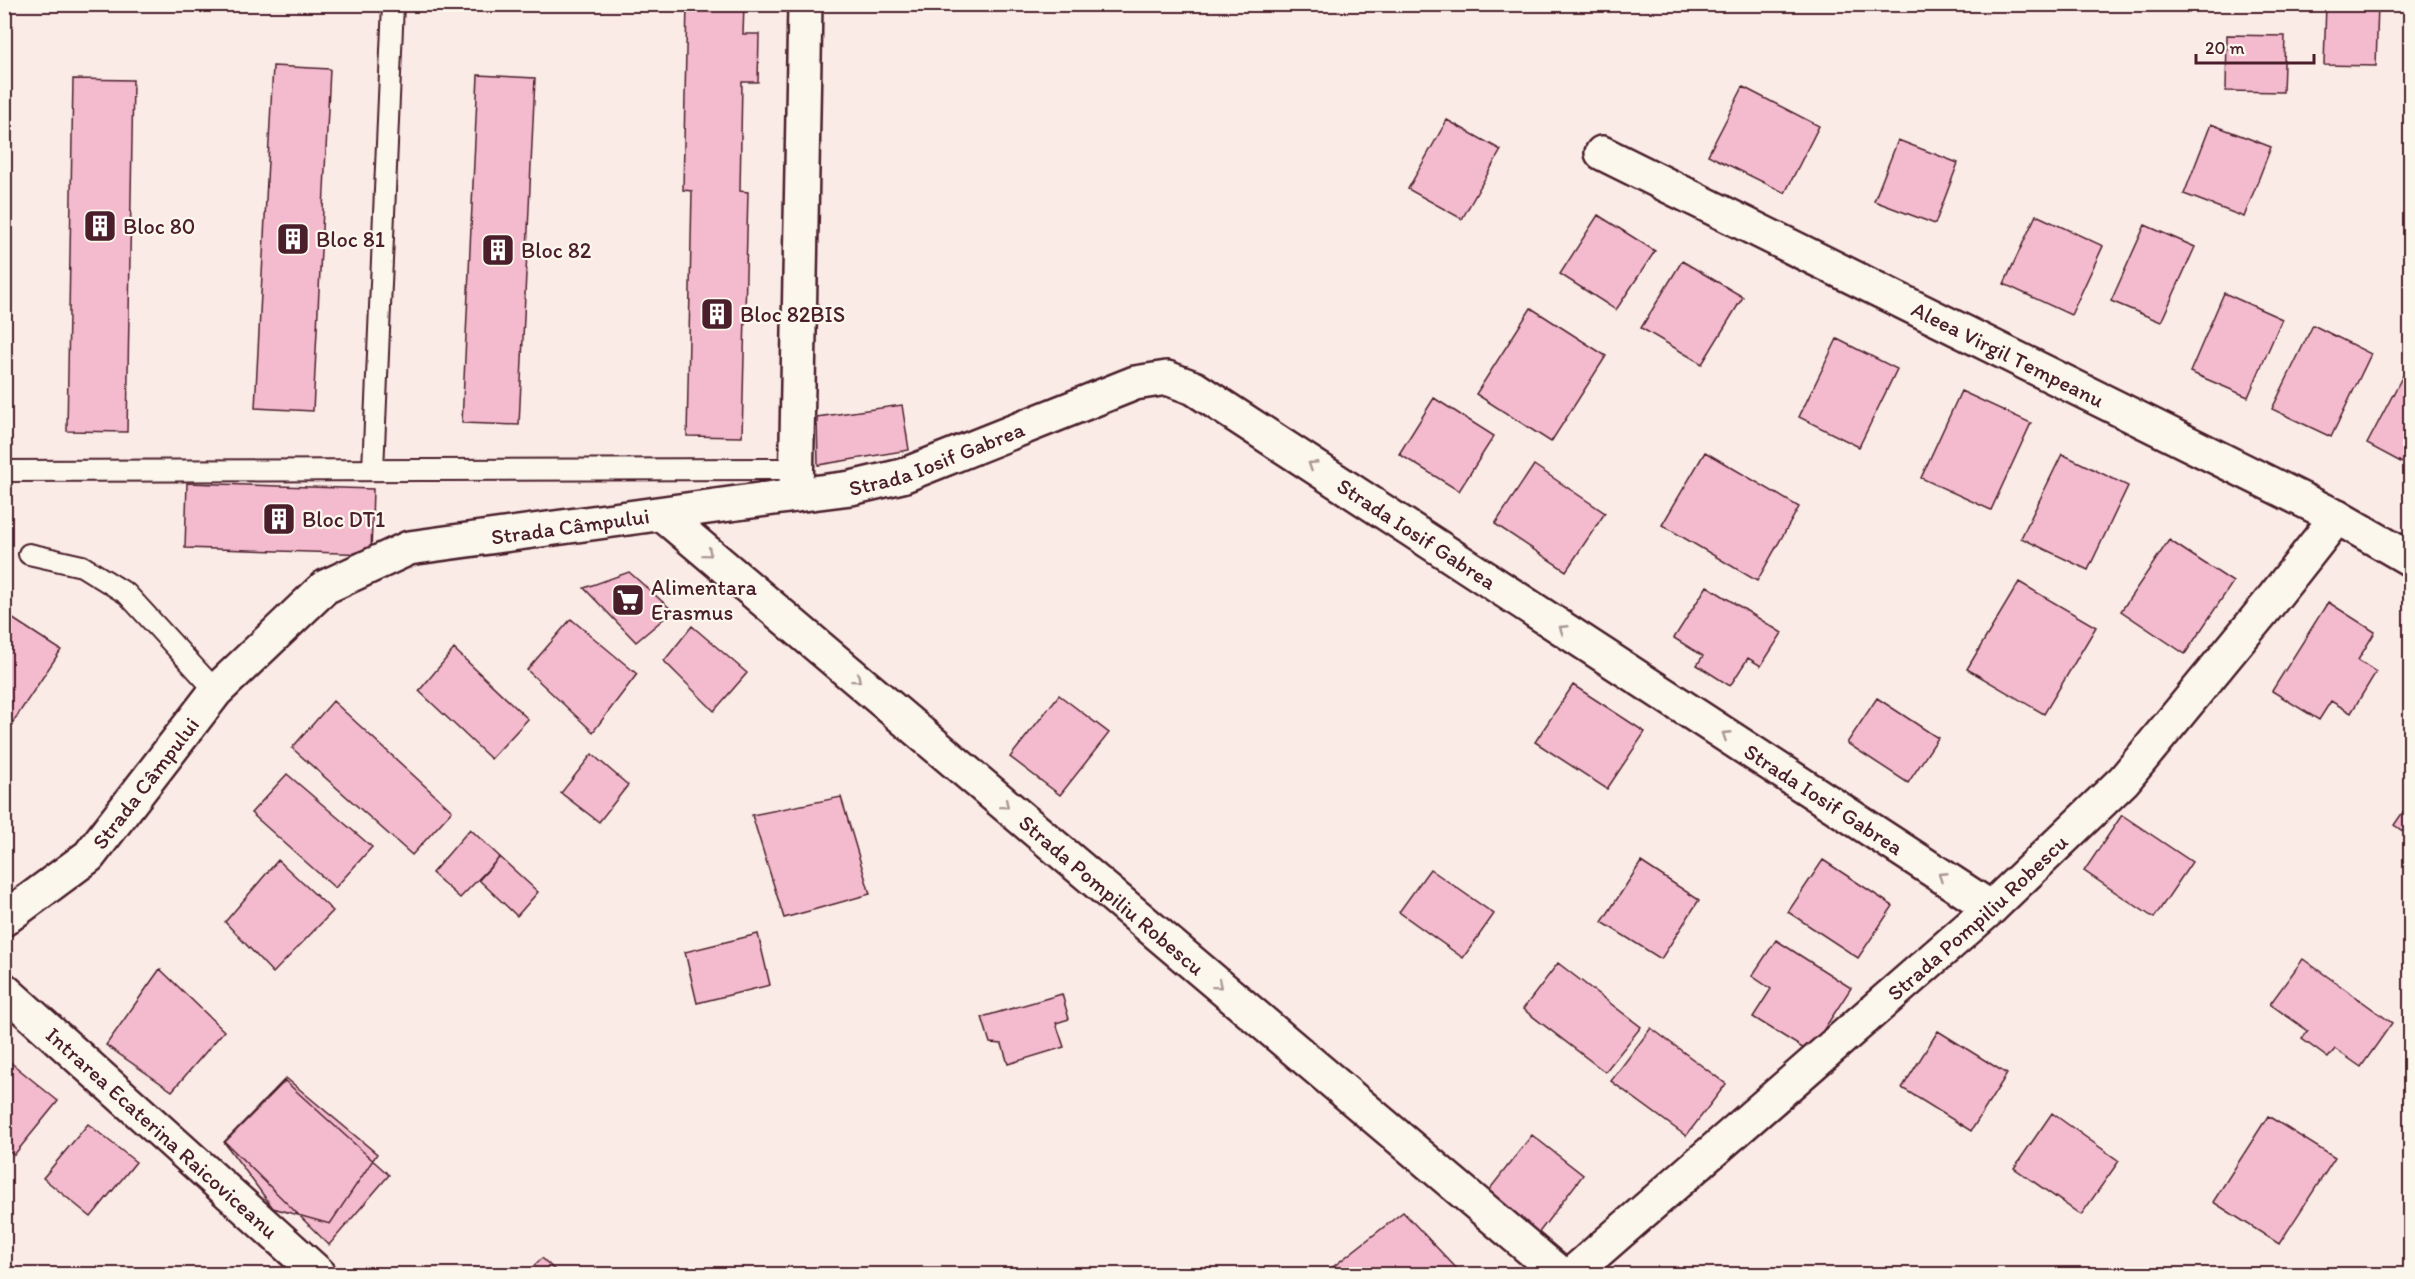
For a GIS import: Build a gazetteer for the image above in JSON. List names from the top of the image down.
{
  "streets": {
    "street": [
      "Aleea Virgil Tempeanu",
      "Strada Iosif Gabrea",
      "Strada Câmpului",
      "Strada Pompiliu Robescu",
      "Intrarea Ecaterina Raicoviceanu"
    ]
  },
  "crossings": [
    ["Aleea Virgil Tempeanu", "Strada Pompiliu Robescu"],
    ["Strada Iosif Gabrea", "Strada Câmpului"],
    ["Strada Iosif Gabrea", "Strada Pompiliu Robescu"],
    ["Strada Câmpului", "Strada Pompiliu Robescu"]
  ],
  "one_way": ["Strada Iosif Gabrea", "Strada Pompiliu Robescu"],
  "places": {
    "building": [
      "Bloc 80",
      "Bloc 81",
      "Bloc 82",
      "Bloc 82BIS",
      "Bloc DT1"
    ],
    "supermarket": ["Alimentara Erasmus"]
  },
  "scale_bar": "20 m"
}
